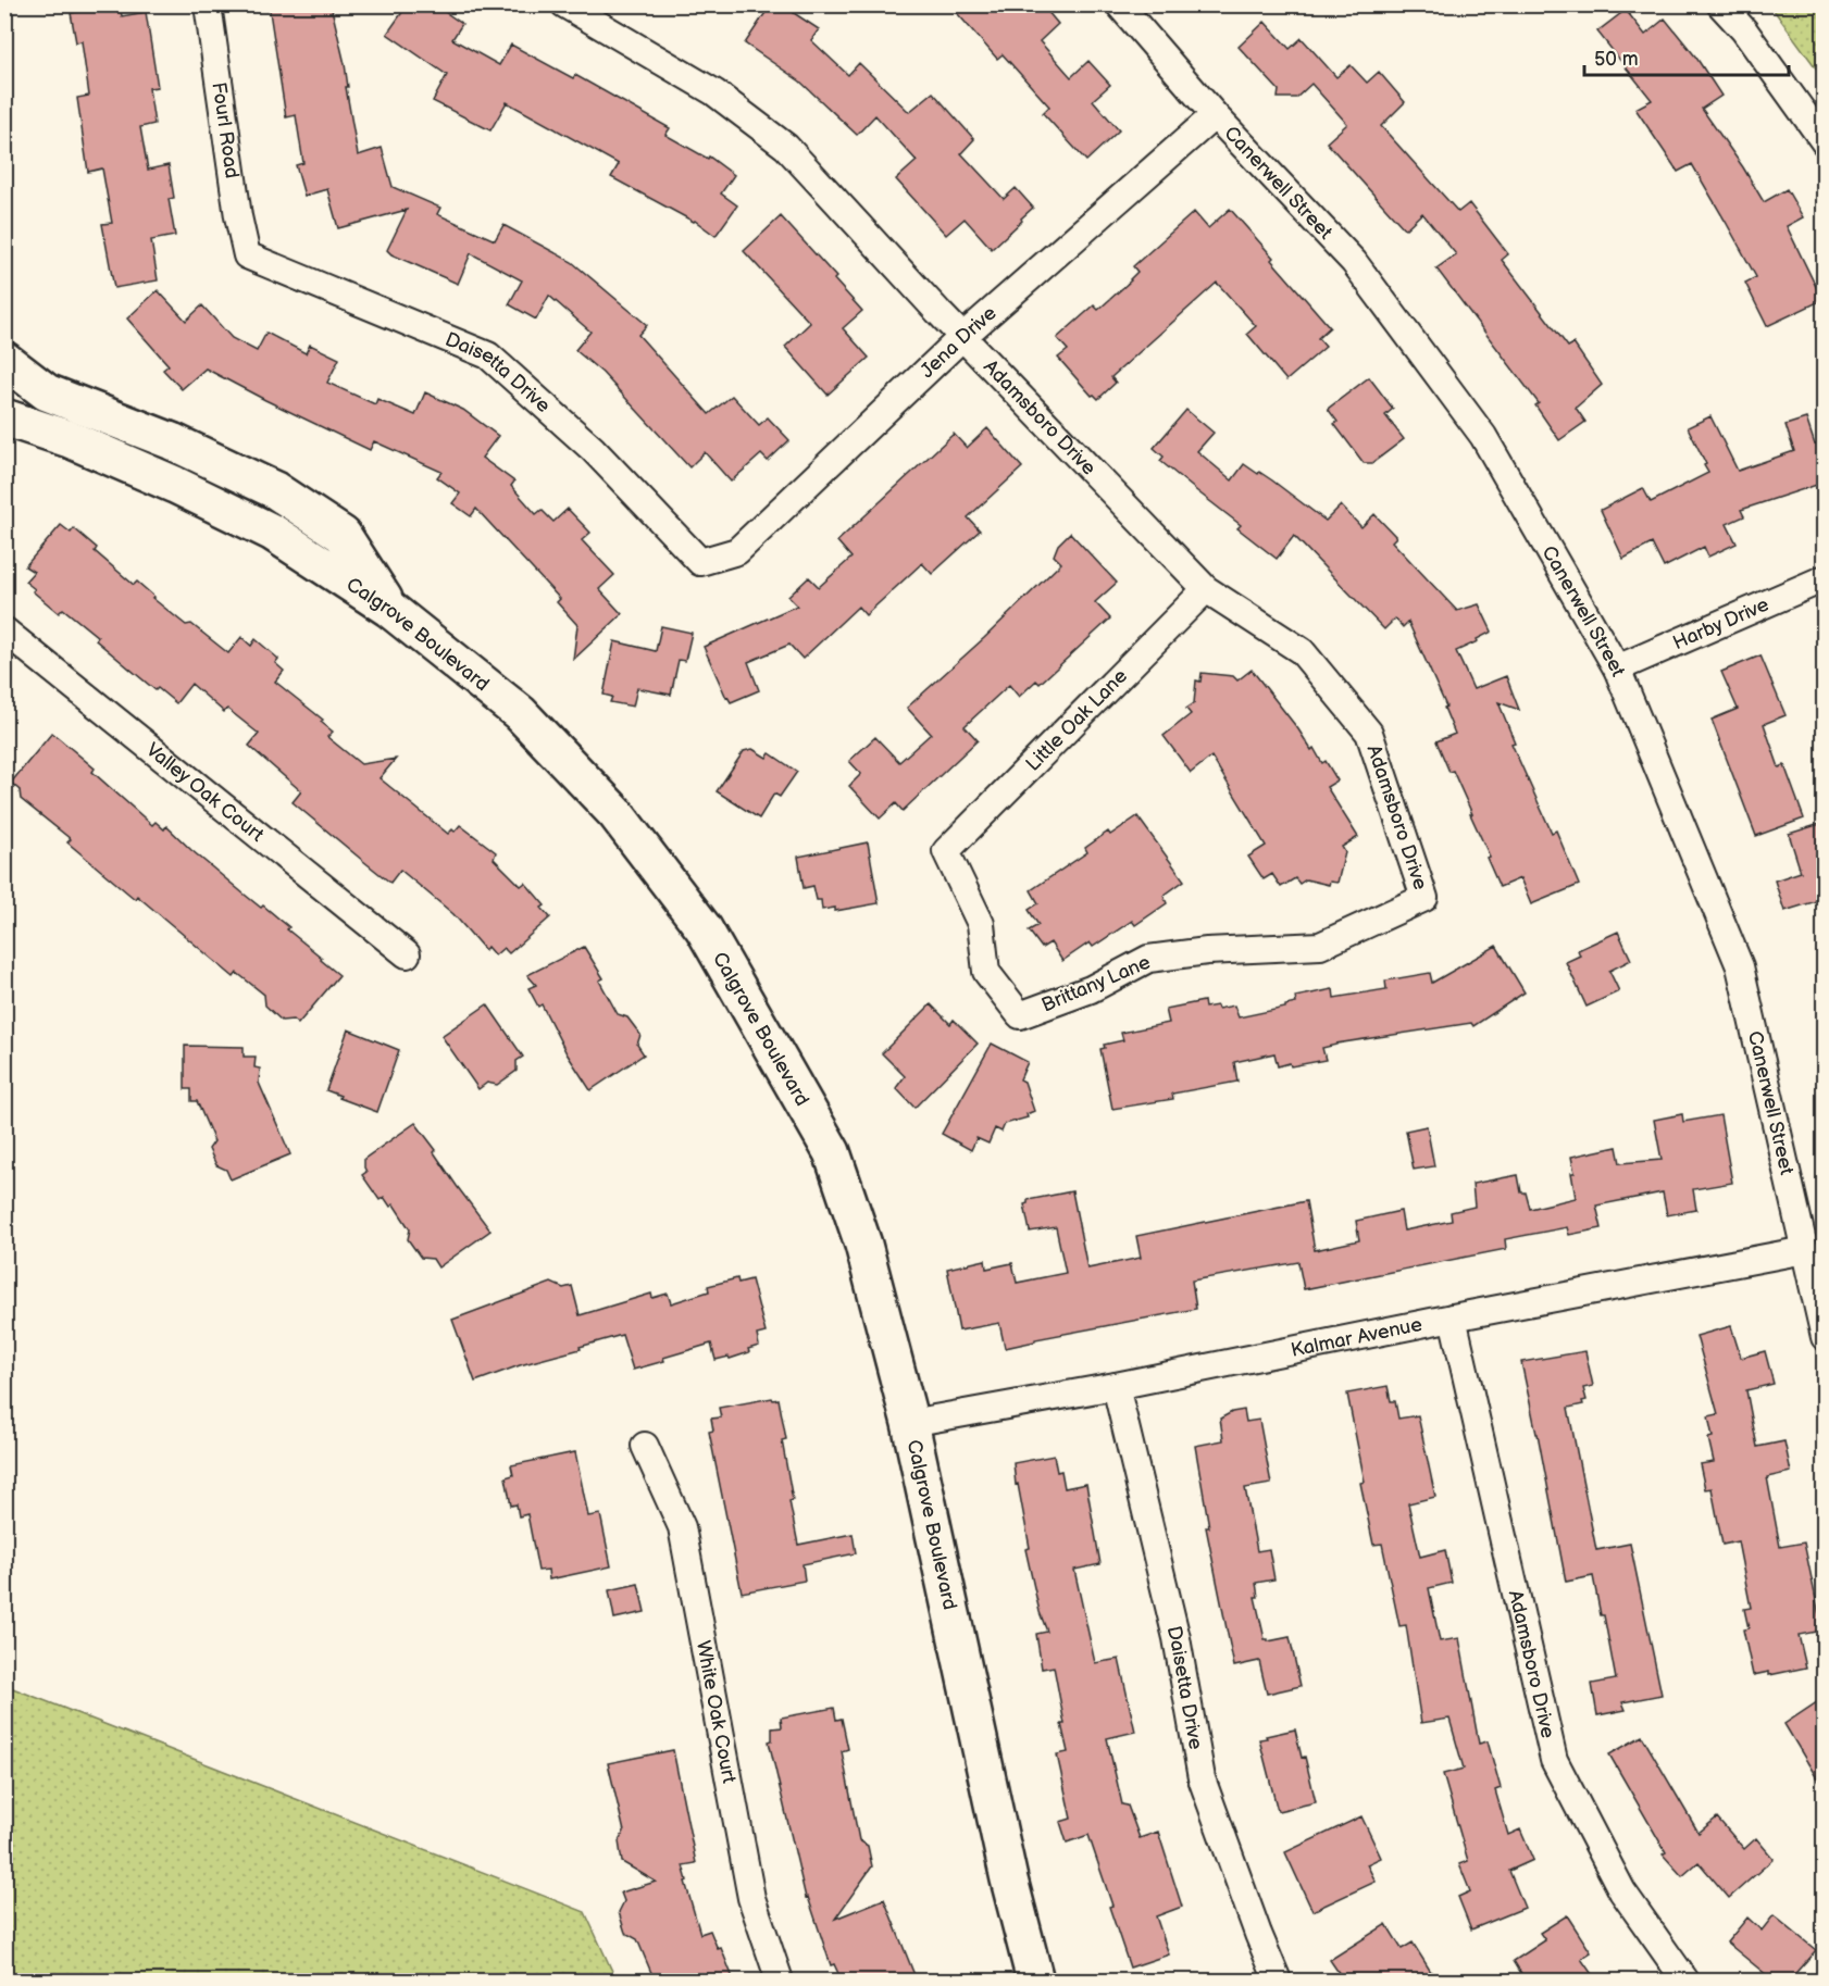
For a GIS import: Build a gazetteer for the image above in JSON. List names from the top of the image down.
{
  "streets": {
    "street": [
      "Fourl Road",
      "Canerwell Street",
      "Jena Drive",
      "Daisetta Drive",
      "Adamsboro Drive",
      "Harby Drive",
      "Calgrove Boulevard",
      "Little Oak Lane",
      "Valley Oak Court",
      "Brittany Lane",
      "Kalmar Avenue",
      "White Oak Court"
    ]
  },
  "crossings": [
    ["Fourl Road", "Daisetta Drive"],
    ["Canerwell Street", "Jena Drive"],
    ["Canerwell Street", "Harby Drive"],
    ["Canerwell Street", "Kalmar Avenue"],
    ["Jena Drive", "Daisetta Drive"],
    ["Jena Drive", "Adamsboro Drive"],
    ["Daisetta Drive", "Kalmar Avenue"],
    ["Adamsboro Drive", "Little Oak Lane"],
    ["Adamsboro Drive", "Brittany Lane"],
    ["Adamsboro Drive", "Kalmar Avenue"],
    ["Calgrove Boulevard", "Kalmar Avenue"],
    ["Little Oak Lane", "Brittany Lane"]
  ],
  "scale_bar": "50 m"
}
